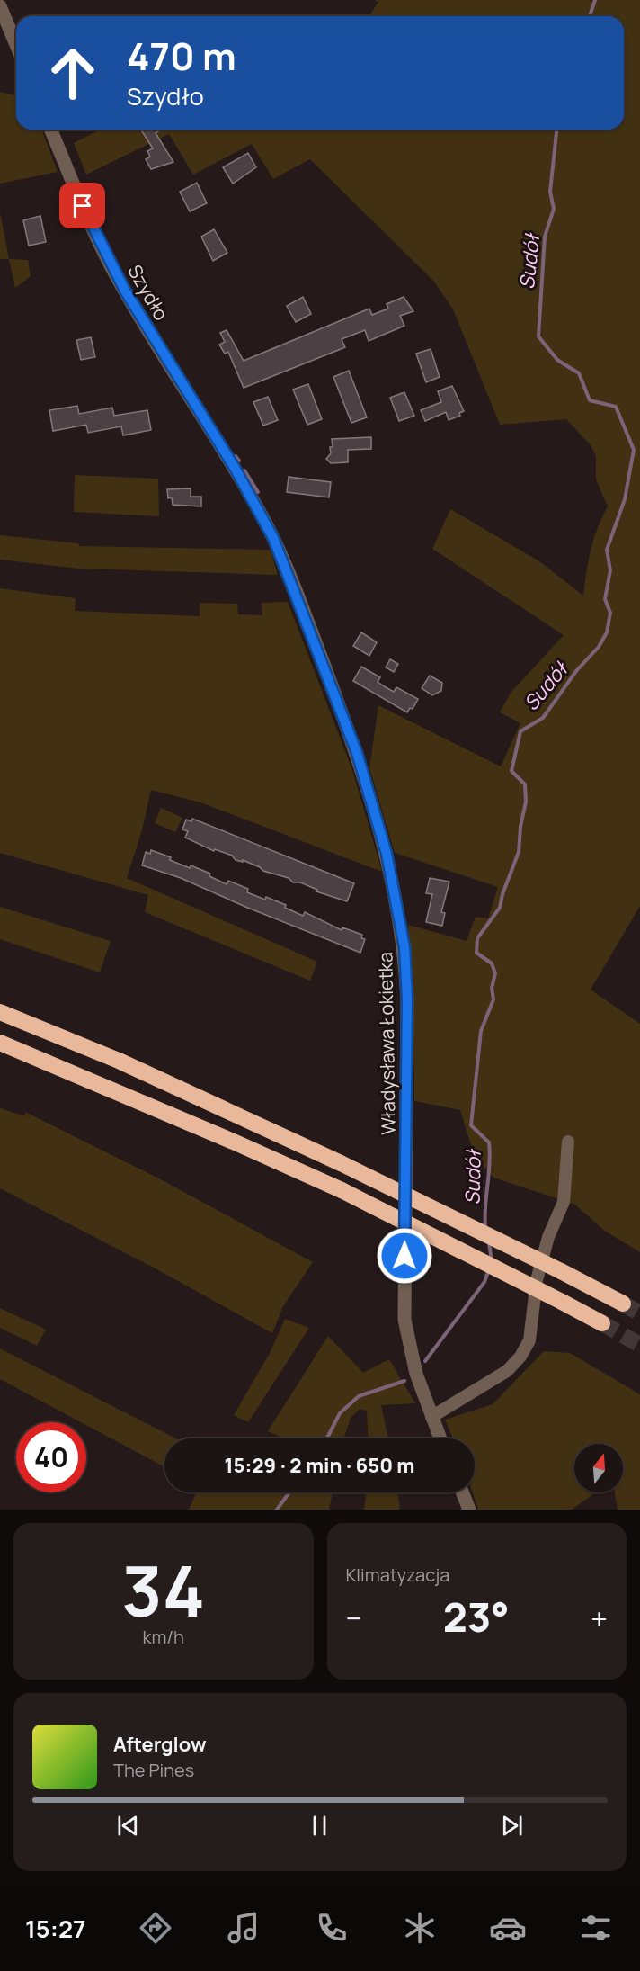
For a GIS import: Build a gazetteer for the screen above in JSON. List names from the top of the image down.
{
  "streets": {
    "street": ["Szydło", "Władysława Łokietka"]
  },
  "crossings": [
    ["Szydło", "Władysława Łokietka"]
  ],
  "water": ["Sudół"],
  "north": "top",
  "page": {
    "turn": ["470 m", "Szydło"],
    "limit": "40",
    "trip": "15:29 · 2 min · 650 m",
    "tile": [
      ["34", "km/h"],
      "Klimatyzacja"
    ],
    "heat": ["−", "23°", "+"],
    "song": ["Afterglow", "The Pines"],
    "tabs": "15:27"
  }
}
